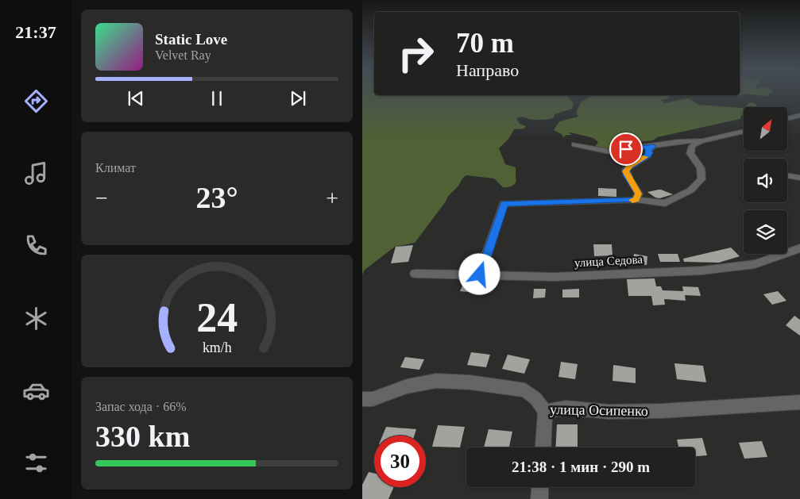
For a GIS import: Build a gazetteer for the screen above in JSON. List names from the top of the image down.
{
  "streets": {
    "street": ["улица Седова", "улица Осипенко"]
  },
  "north": "top right",
  "page": {
    "tabs": "21:37",
    "turn": ["70 m", "Направо"],
    "song": ["Static Love", "Velvet Ray"],
    "tile": [
      "Климат",
      ["Запас хода · 66%", "330 km"]
    ],
    "heat": ["−", "23°", "+"],
    "limit": "30",
    "trip": "21:38 · 1 мин · 290 m",
    "gauge": ["24", "km/h"]
  }
}
